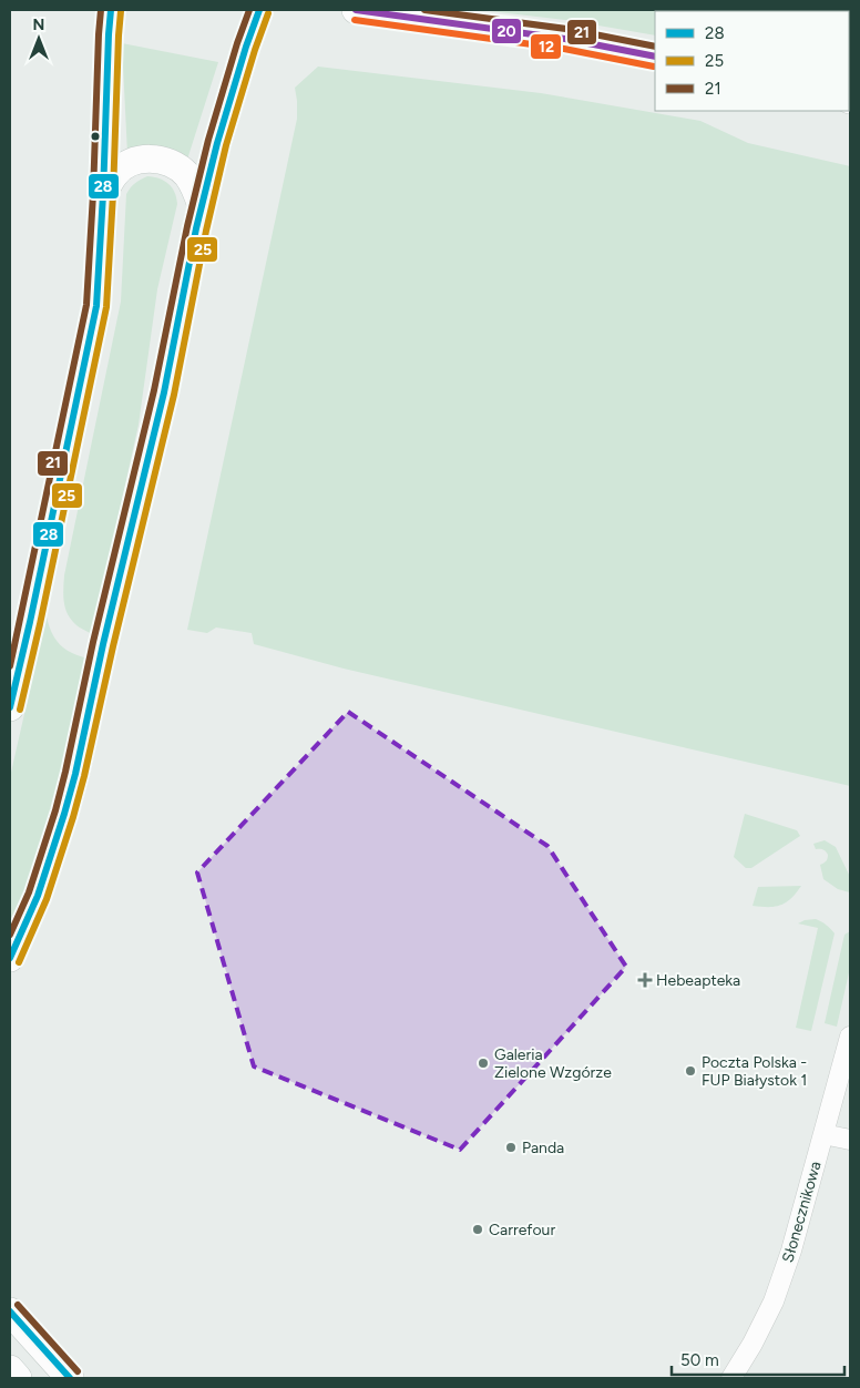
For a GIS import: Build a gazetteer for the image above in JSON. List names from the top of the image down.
{
  "streets": {
    "street": ["Słonecznikowa"]
  },
  "places": {
    "health": ["Hebeapteka"],
    "other": [
      "Galeria Zielone Wzgórze",
      "Poczta Polska - FUP Białystok 1",
      "Panda",
      "Carrefour"
    ]
  },
  "lines": [
    "transit line 28",
    "transit line 21",
    "transit line 20",
    "transit line 25",
    "transit line 12"
  ],
  "legend": ["28", "25", "21"],
  "scale_bar": "50 m",
  "north": "top"
}
